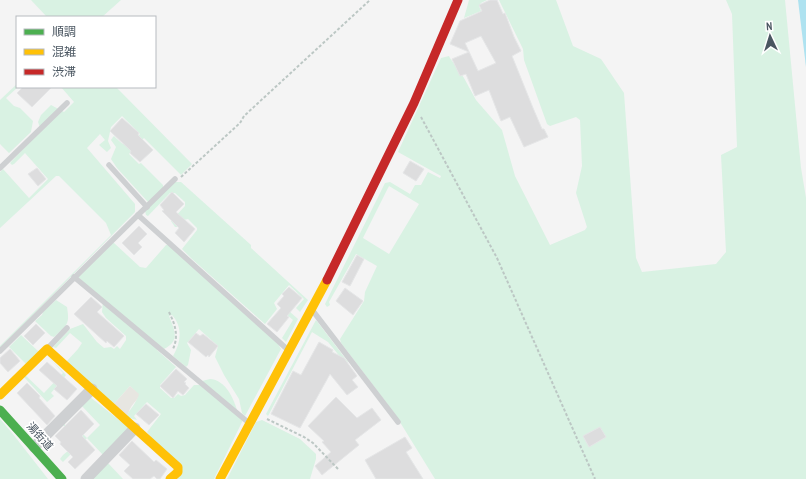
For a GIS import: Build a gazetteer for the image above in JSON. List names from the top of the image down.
{
  "streets": {
    "street": ["湯街道"]
  },
  "legend": ["順調", "混雑", "渋滞"],
  "north": "top"
}
